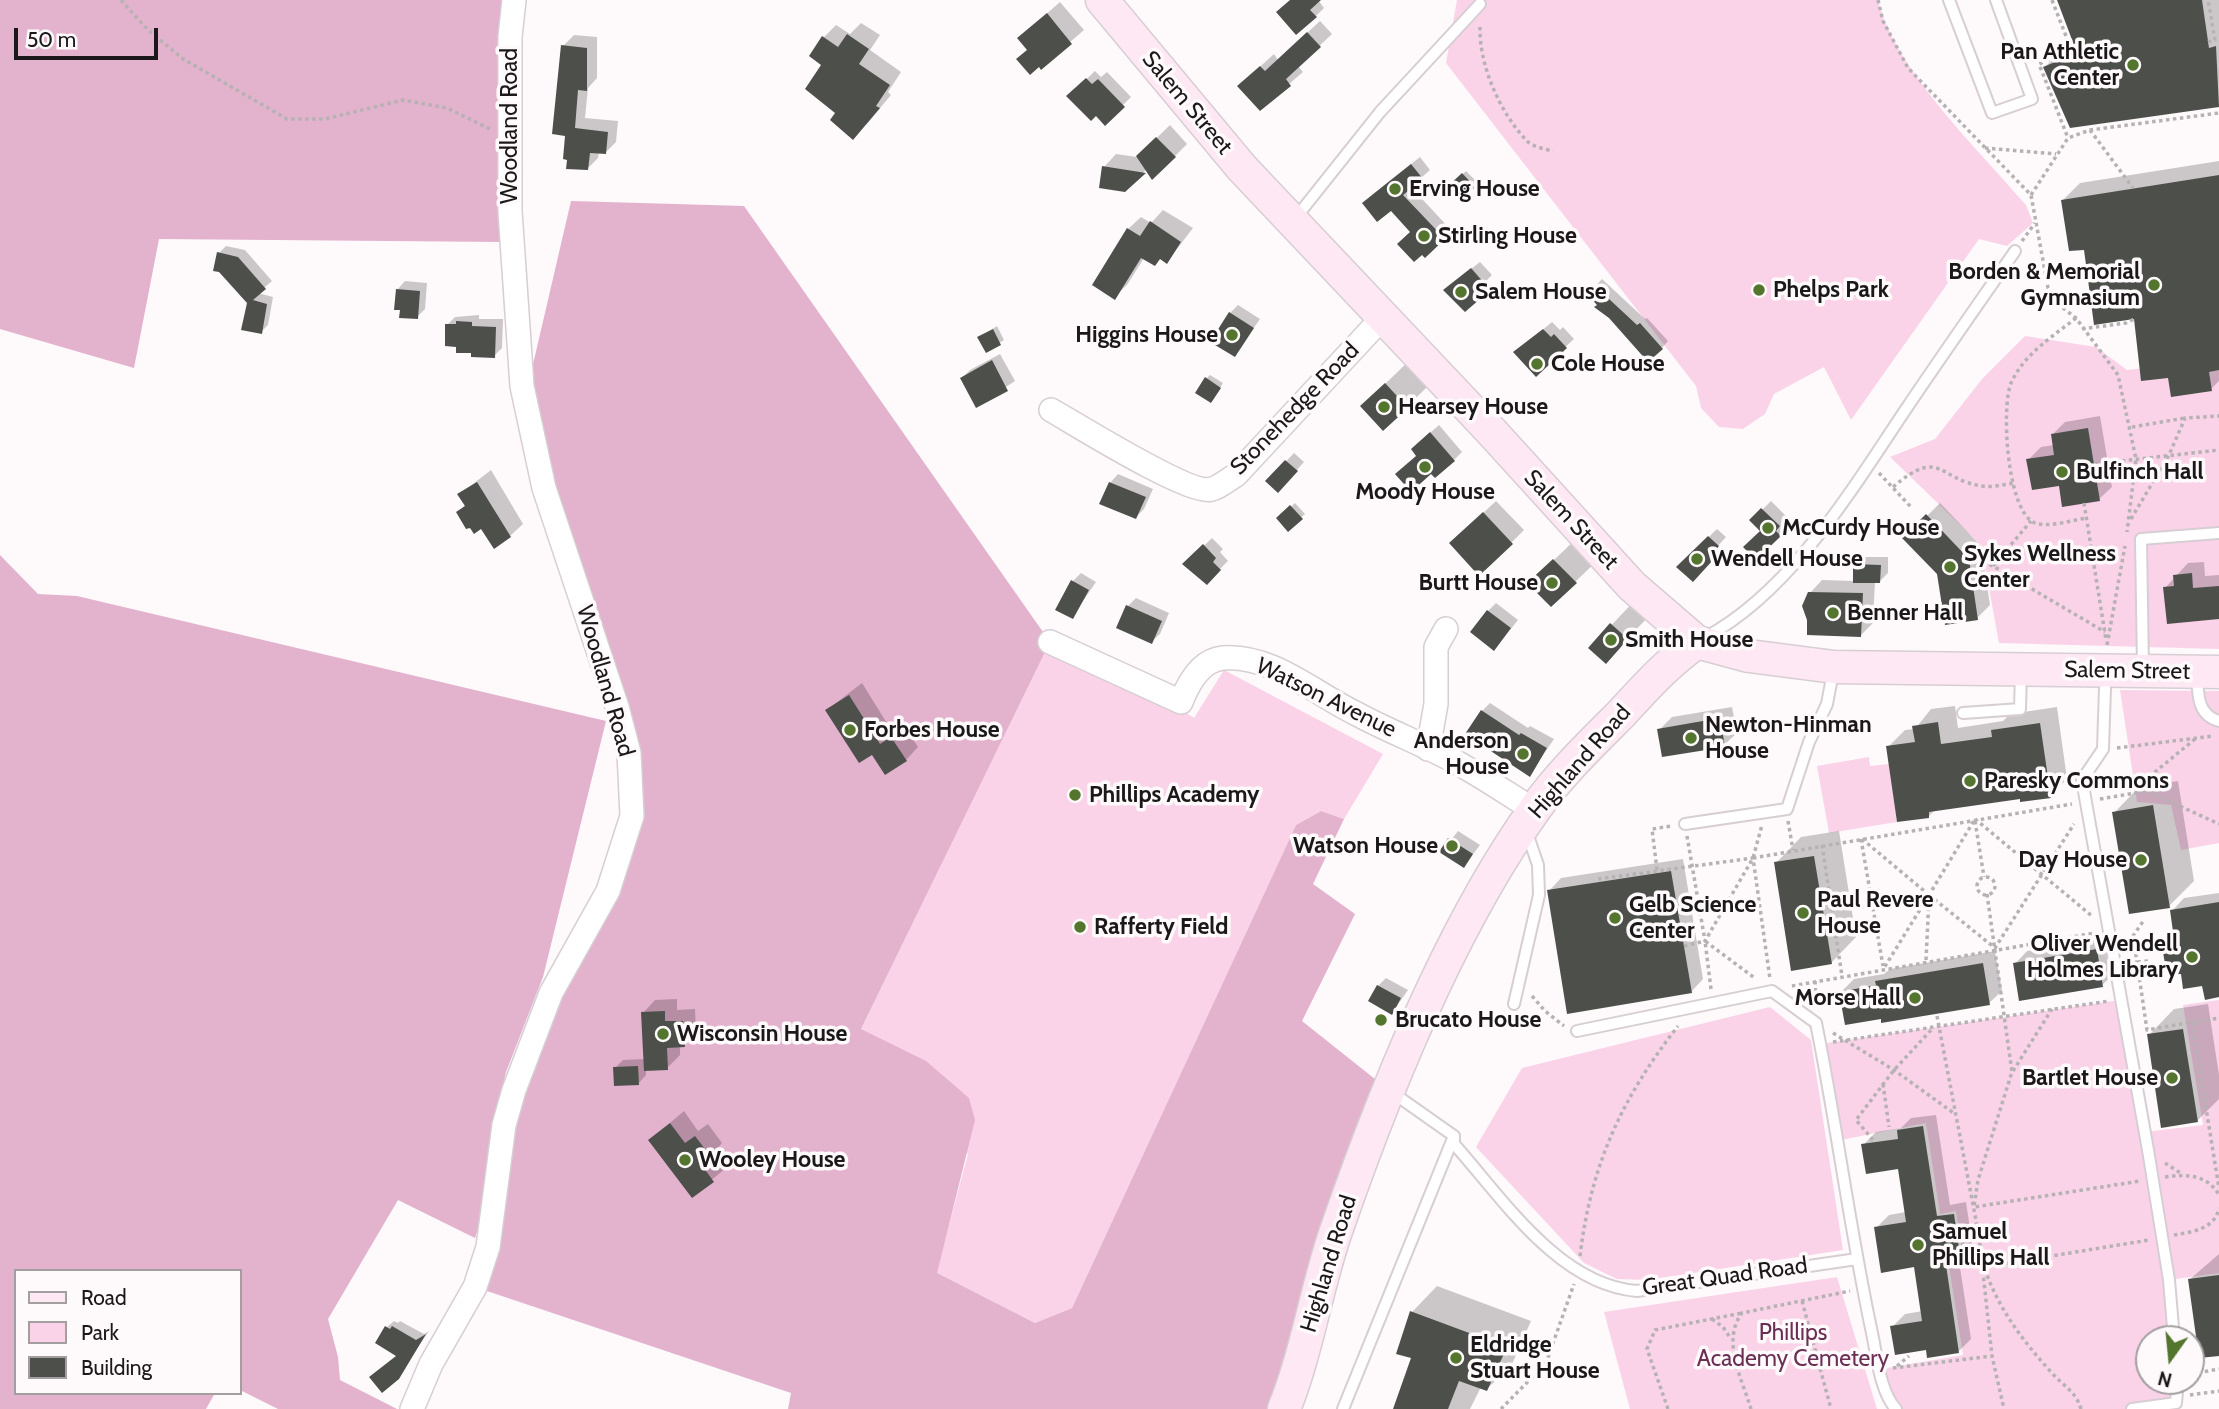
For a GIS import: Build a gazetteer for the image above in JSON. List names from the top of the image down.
{
  "streets": {
    "street": [
      "Salem Street",
      "Woodland Road",
      "Stonehedge Road",
      "Watson Avenue",
      "Highland Road"
    ],
    "lane": ["Great Quad Road"]
  },
  "crossings": [
    ["Salem Street", "Stonehedge Road"],
    ["Salem Street", "Highland Road"],
    ["Watson Avenue", "Highland Road"],
    ["Highland Road", "Great Quad Road"]
  ],
  "parks": ["Phillips Academy Cemetery"],
  "places": [
    "Pan Athletic Center",
    "Erving House",
    "Stirling House",
    "Borden & Memorial Gymnasium",
    "Phelps Park",
    "Salem House",
    "Higgins House",
    "Cole House",
    "Hearsey House",
    "Moody House",
    "Bulfinch Hall",
    "McCurdy House",
    "Wendell House",
    "Sykes Wellness Center",
    "Burtt House",
    "Benner Hall",
    "Smith House",
    "Forbes House",
    "Newton-Hinman House",
    "Anderson House",
    "Paresky Commons",
    "Phillips Academy",
    "Watson House",
    "Day House",
    "Paul Revere House",
    "Gelb Science Center",
    "Rafferty Field",
    "Oliver Wendell Holmes Library",
    "Morse Hall",
    "Brucato House",
    "Wisconsin House",
    "Bartlet House",
    "Wooley House",
    "Samuel Phillips Hall",
    "Eldridge Stuart House"
  ],
  "legend": ["Road", "Park", "Building"],
  "scale_bar": "50 m",
  "north": "bottom"
}
